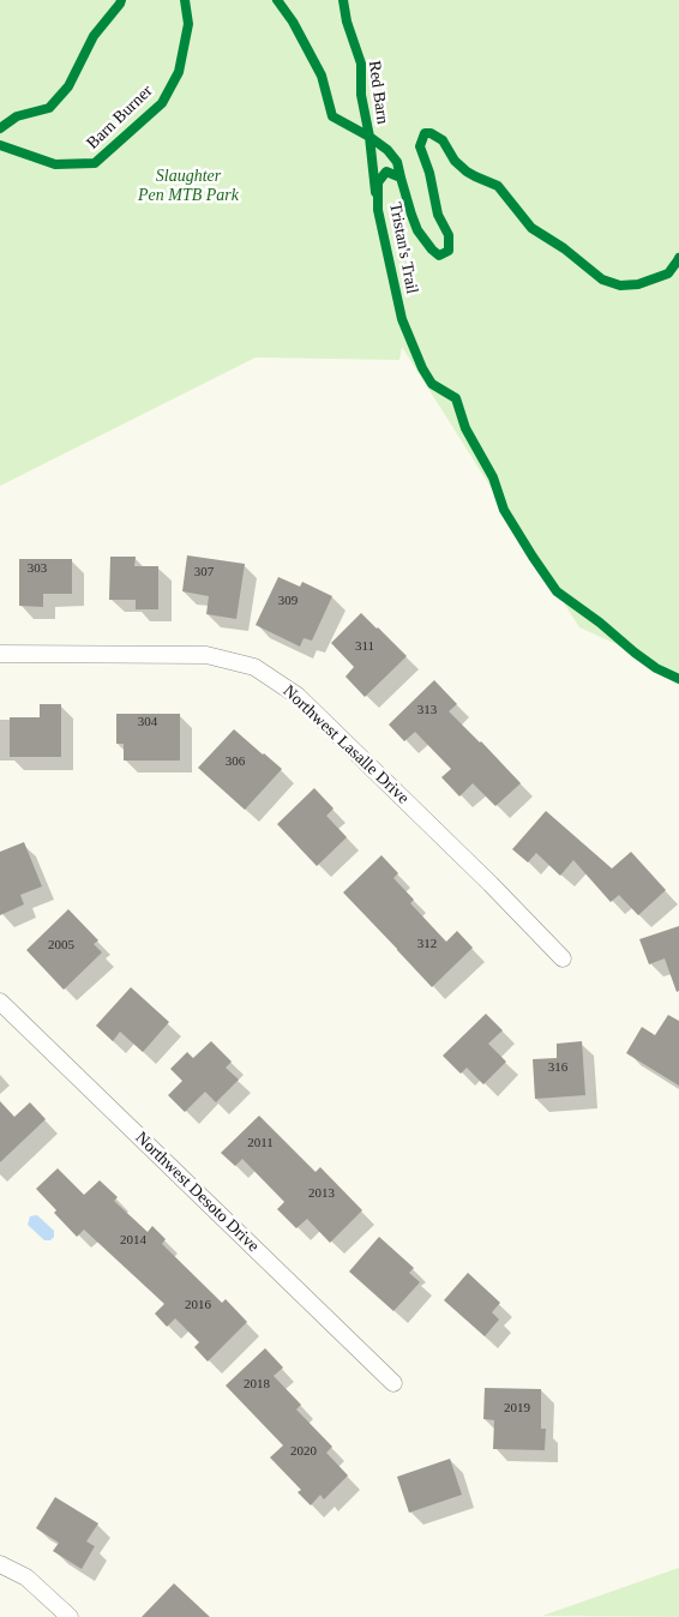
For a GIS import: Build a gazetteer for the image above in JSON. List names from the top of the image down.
{
  "streets": {
    "street": ["Northwest Lasalle Drive", "Northwest Desoto Drive"],
    "cycle path": ["Red Barn", "Barn Burner", "Tristan's Trail"]
  },
  "parks": ["Slaughter Pen MTB Park"],
  "house_numbers": [
    "303",
    "307",
    "309",
    "311",
    "313",
    "304",
    "306",
    "312",
    "2005",
    "316",
    "2011",
    "2013",
    "2014",
    "2016",
    "2018",
    "2019",
    "2020"
  ]
}
